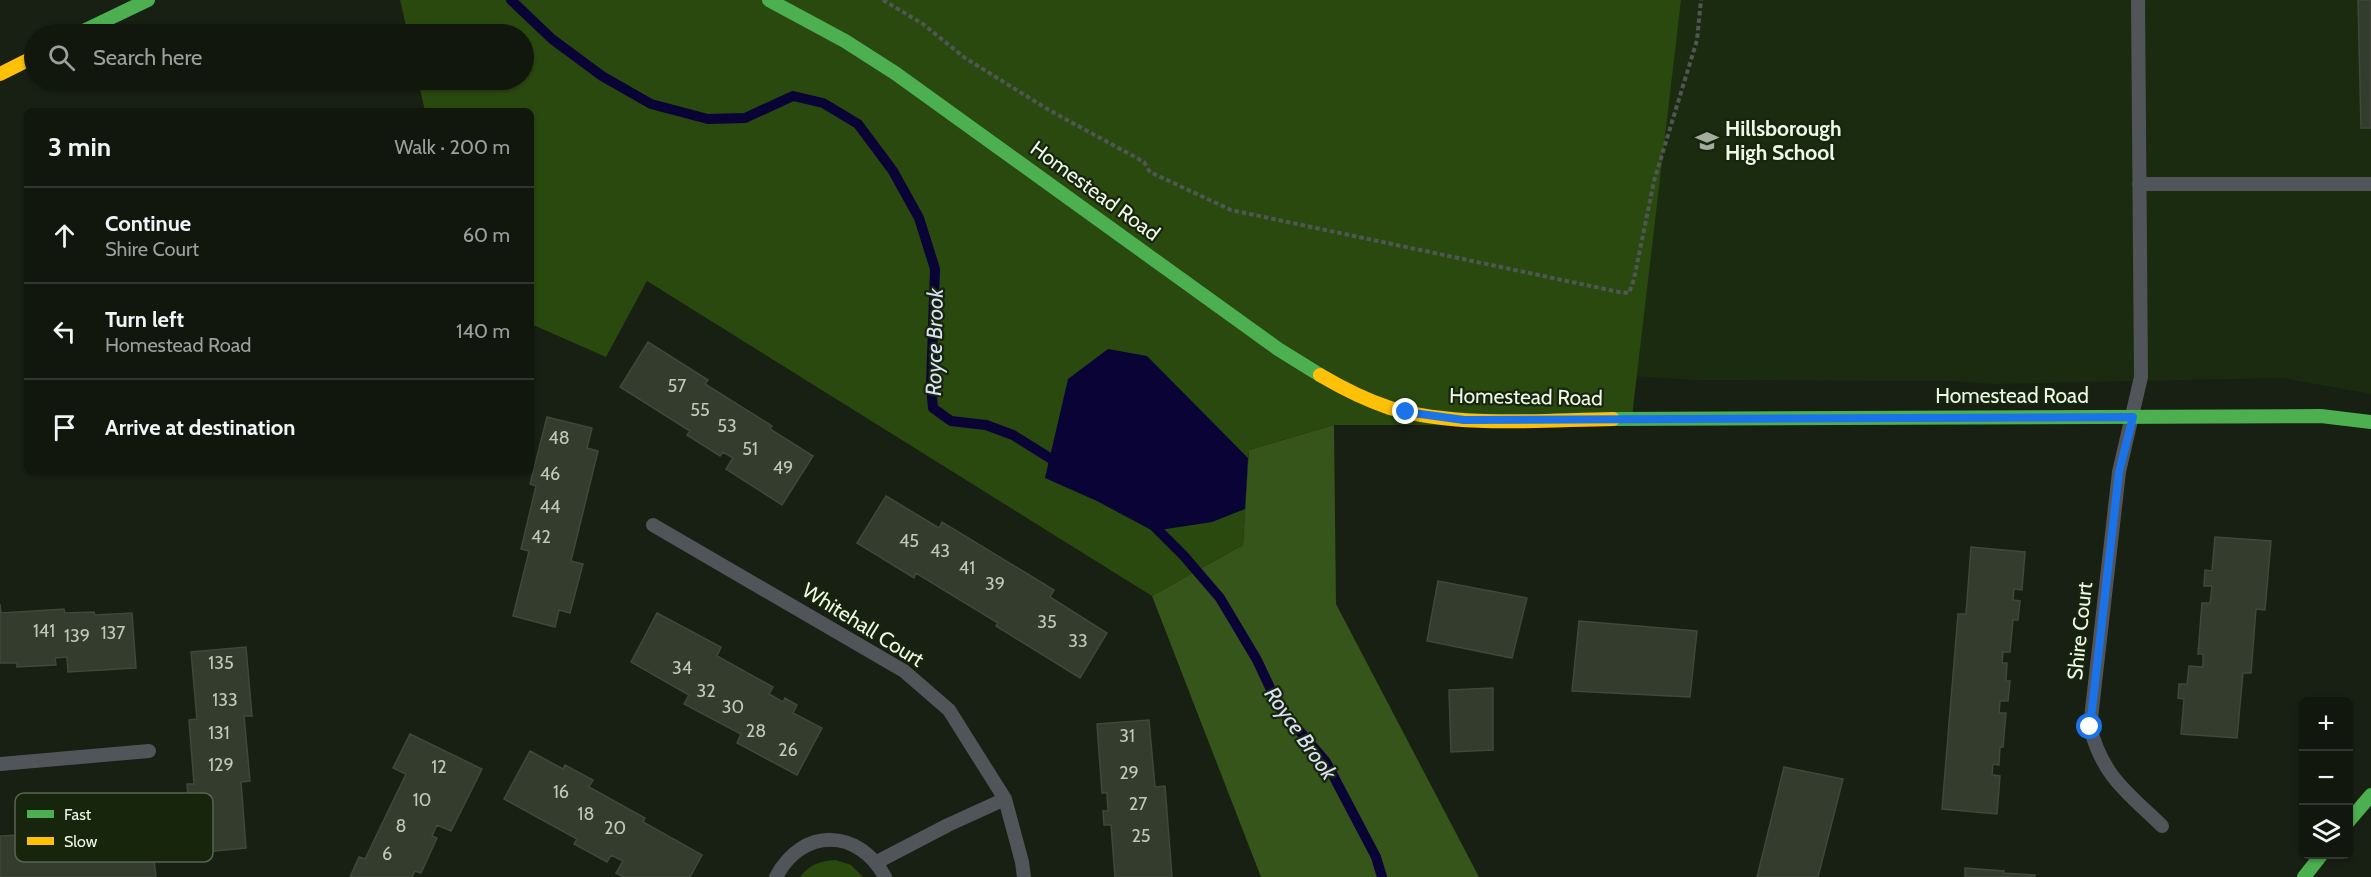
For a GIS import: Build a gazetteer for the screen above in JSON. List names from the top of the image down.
{
  "streets": {
    "street": ["Homestead Road"],
    "lane": ["Whitehall Court", "Shire Court"]
  },
  "crossings": [
    ["Homestead Road", "Shire Court"]
  ],
  "water": ["Royce Brook"],
  "places": {
    "school or university": ["Hillsborough High School"]
  },
  "house_numbers": [
    "57",
    "55",
    "53",
    "48",
    "51",
    "49",
    "46",
    "44",
    "42",
    "45",
    "43",
    "41",
    "39",
    "35",
    "141",
    "137",
    "139",
    "33",
    "135",
    "34",
    "32",
    "133",
    "30",
    "28",
    "131",
    "31",
    "26",
    "129",
    "12",
    "29",
    "16",
    "10",
    "27",
    "18",
    "8",
    "20",
    "25",
    "6"
  ],
  "legend": ["Fast", "Slow"],
  "page": {
    "search": "Search here",
    "heading": ["3 min", "Walk · 200 m"],
    "list": [
      ["Continue", "Shire Court", "60 m"],
      ["Turn left", "Homestead Road", "140 m"],
      "Arrive at destination"
    ],
    "map_buttons": ["+", "−"]
  }
}
